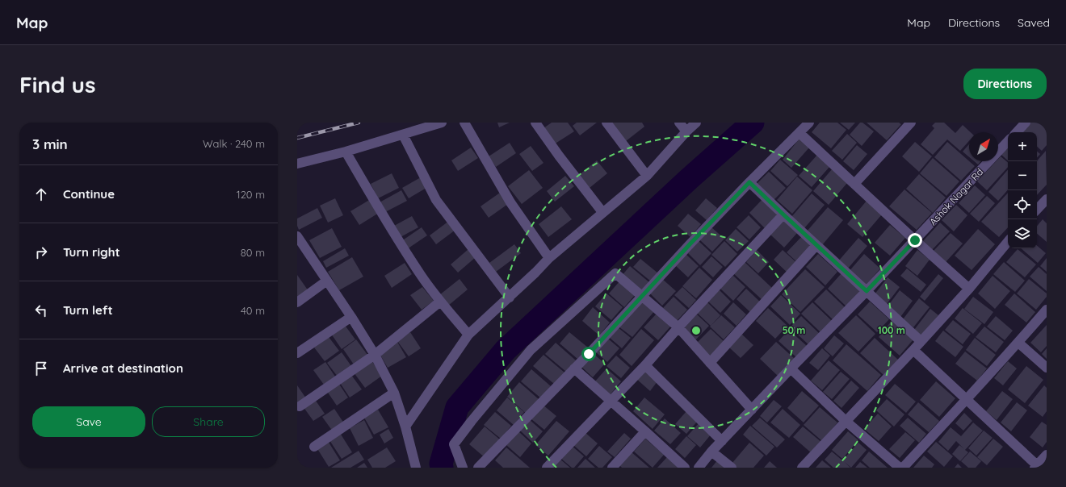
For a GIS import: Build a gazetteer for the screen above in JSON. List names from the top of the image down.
{
  "streets": {
    "street": ["Ashok Nagar Rd"]
  },
  "north": "top right",
  "page": {
    "header": "Map",
    "nav": ["Map", "Directions", "Saved"],
    "buttons": [
      "Directions",
      ["Save", "Share"]
    ],
    "title": "Find us",
    "heading": ["3 min", "Walk · 240 m"],
    "map_buttons": ["+", "−"],
    "list": [
      ["Continue", "120 m"],
      ["Turn right", "80 m"],
      ["Turn left", "40 m"],
      "Arrive at destination"
    ]
  },
  "rings": ["50 m", "100 m"]
}
